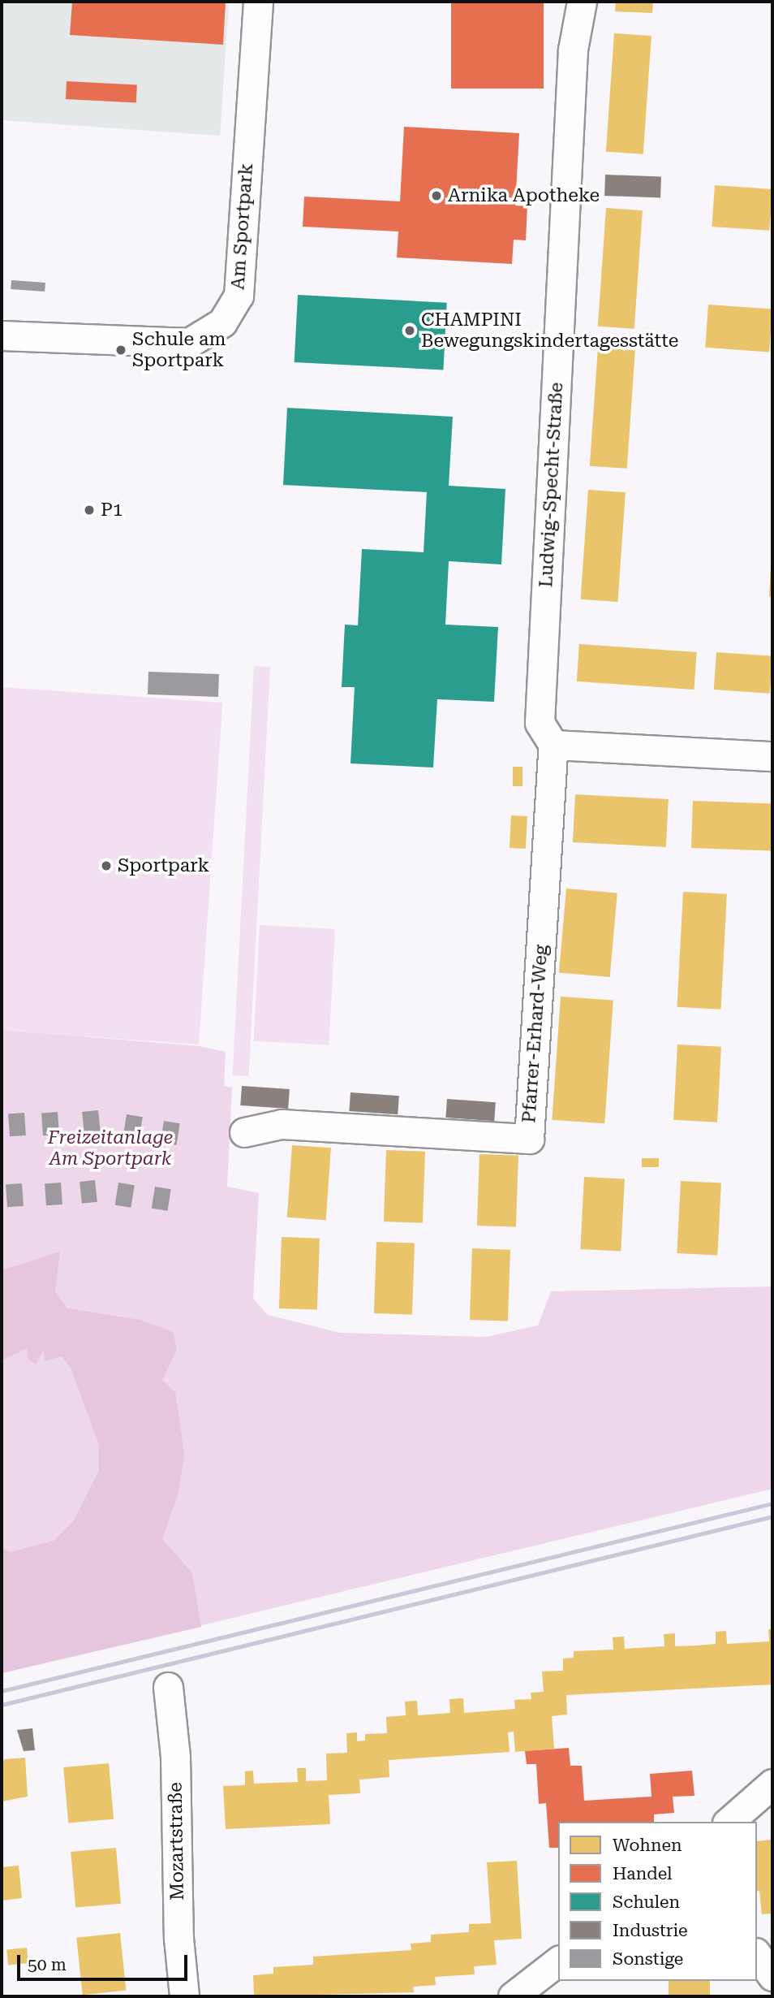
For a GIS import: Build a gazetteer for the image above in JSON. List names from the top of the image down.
{
  "streets": {
    "street": [
      "Am Sportpark",
      "Ludwig-Specht-Straße",
      "Pfarrer-Erhard-Weg",
      "Mozartstraße"
    ]
  },
  "crossings": [
    ["Ludwig-Specht-Straße", "Pfarrer-Erhard-Weg"]
  ],
  "parks": ["Freizeitanlage Am Sportpark"],
  "places": [
    "Arnika Apotheke",
    "CHAMPINI Bewegungskindertagesstätte",
    "Schule am Sportpark",
    "P1",
    "Sportpark"
  ],
  "legend": [
    "Wohnen",
    "Handel",
    "Schulen",
    "Industrie",
    "Sonstige"
  ],
  "scale_bar": "50 m"
}
